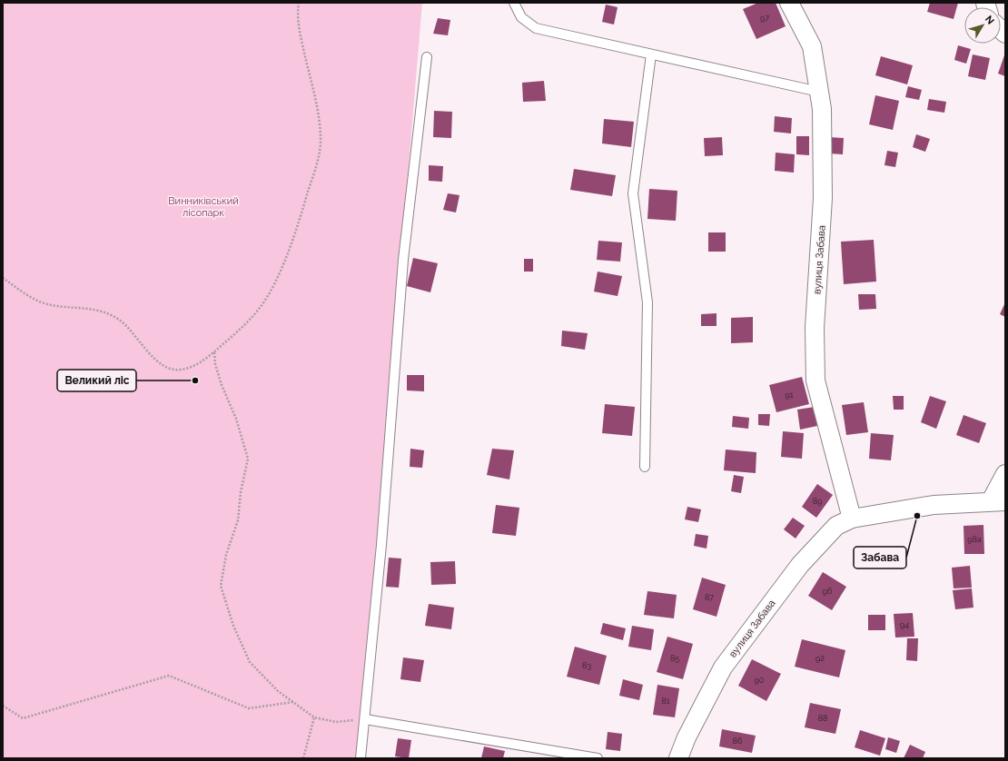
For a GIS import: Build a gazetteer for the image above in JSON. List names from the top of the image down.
{
  "streets": {
    "street": ["вулиця Забава"]
  },
  "parks": ["Винниківський лісопарк"],
  "places": ["Великий ліс", "Забава"],
  "house_numbers": [
    "97",
    "91",
    "89",
    "98а",
    "96",
    "87",
    "94",
    "85",
    "92",
    "83",
    "90",
    "81",
    "88",
    "86"
  ],
  "north": "top right"
}
